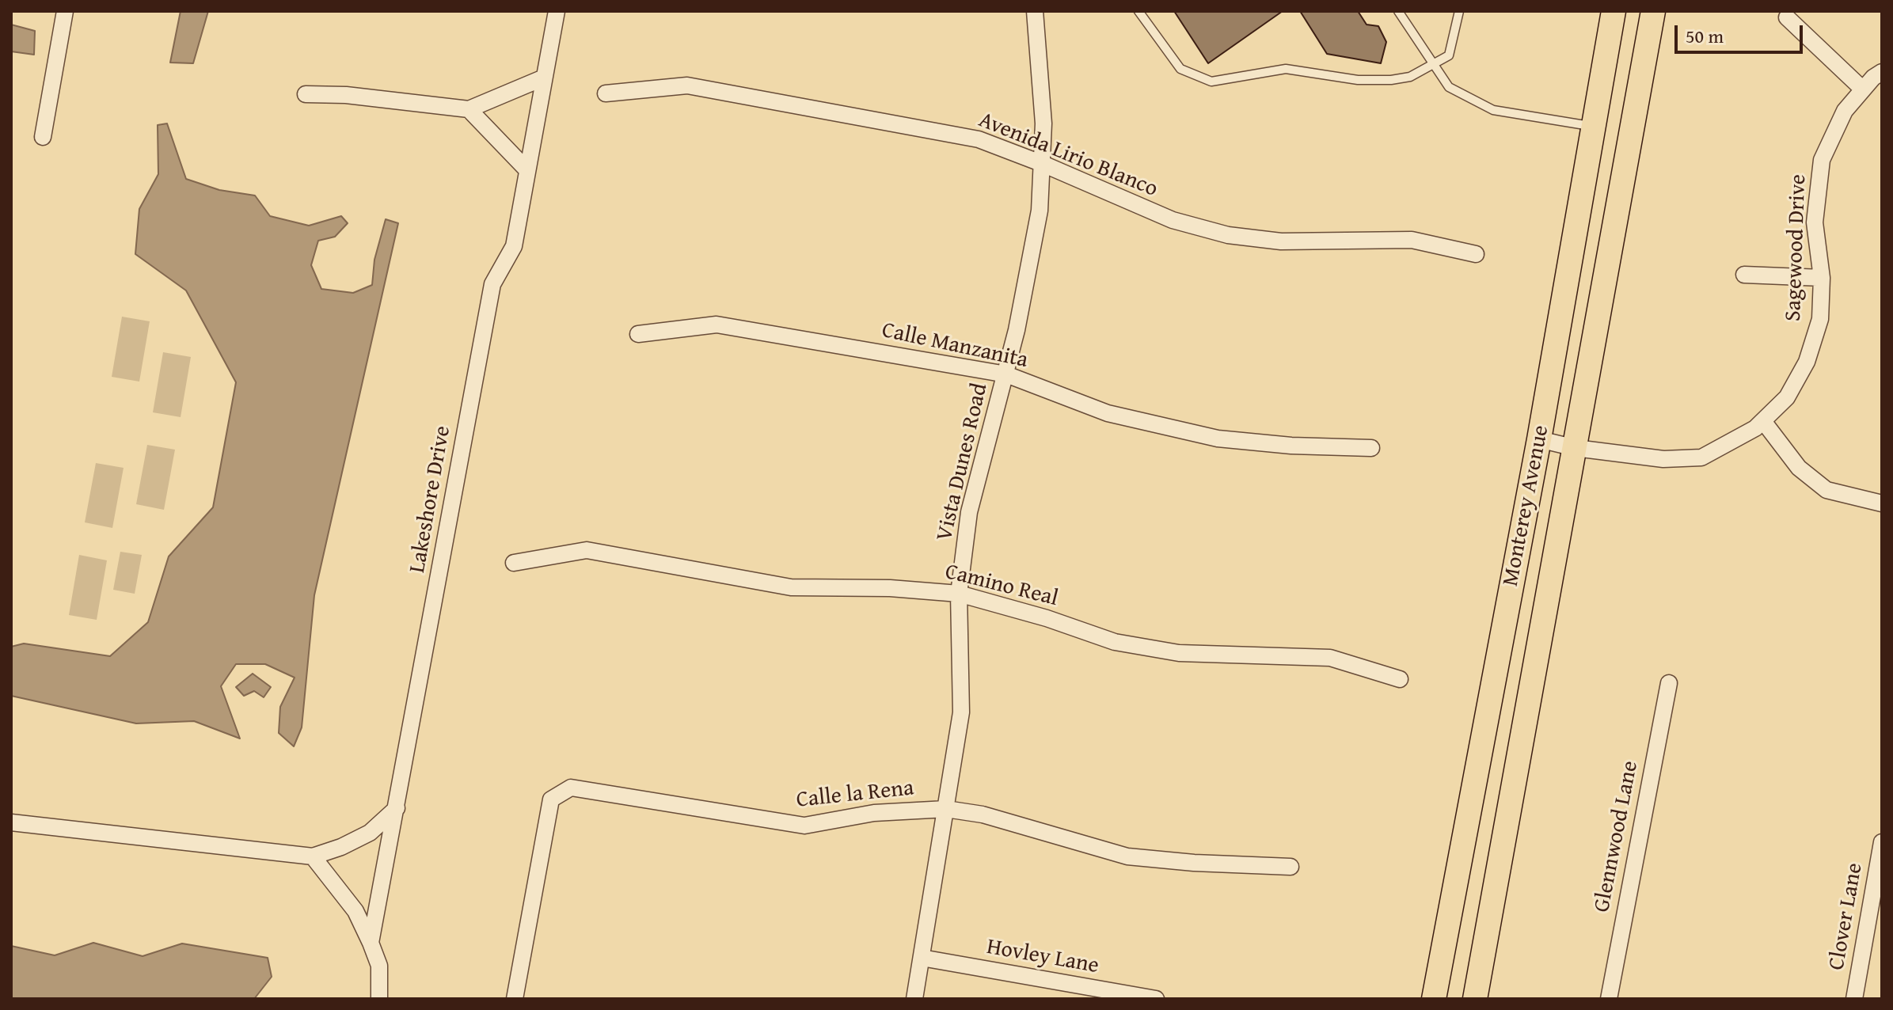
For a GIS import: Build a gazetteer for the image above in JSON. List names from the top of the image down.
{
  "streets": {
    "main road": ["Monterey Avenue"],
    "street": [
      "Avenida Lirio Blanco",
      "Sagewood Drive",
      "Calle Manzanita",
      "Vista Dunes Road",
      "Lakeshore Drive",
      "Camino Real",
      "Calle la Rena",
      "Glennwood Lane",
      "Clover Lane",
      "Hovley Lane"
    ]
  },
  "crossings": [
    ["Avenida Lirio Blanco", "Vista Dunes Road"],
    ["Sagewood Drive", "Monterey Avenue"],
    ["Calle Manzanita", "Vista Dunes Road"],
    ["Vista Dunes Road", "Camino Real"],
    ["Vista Dunes Road", "Calle la Rena"],
    ["Vista Dunes Road", "Hovley Lane"]
  ],
  "scale_bar": "50 m"
}
